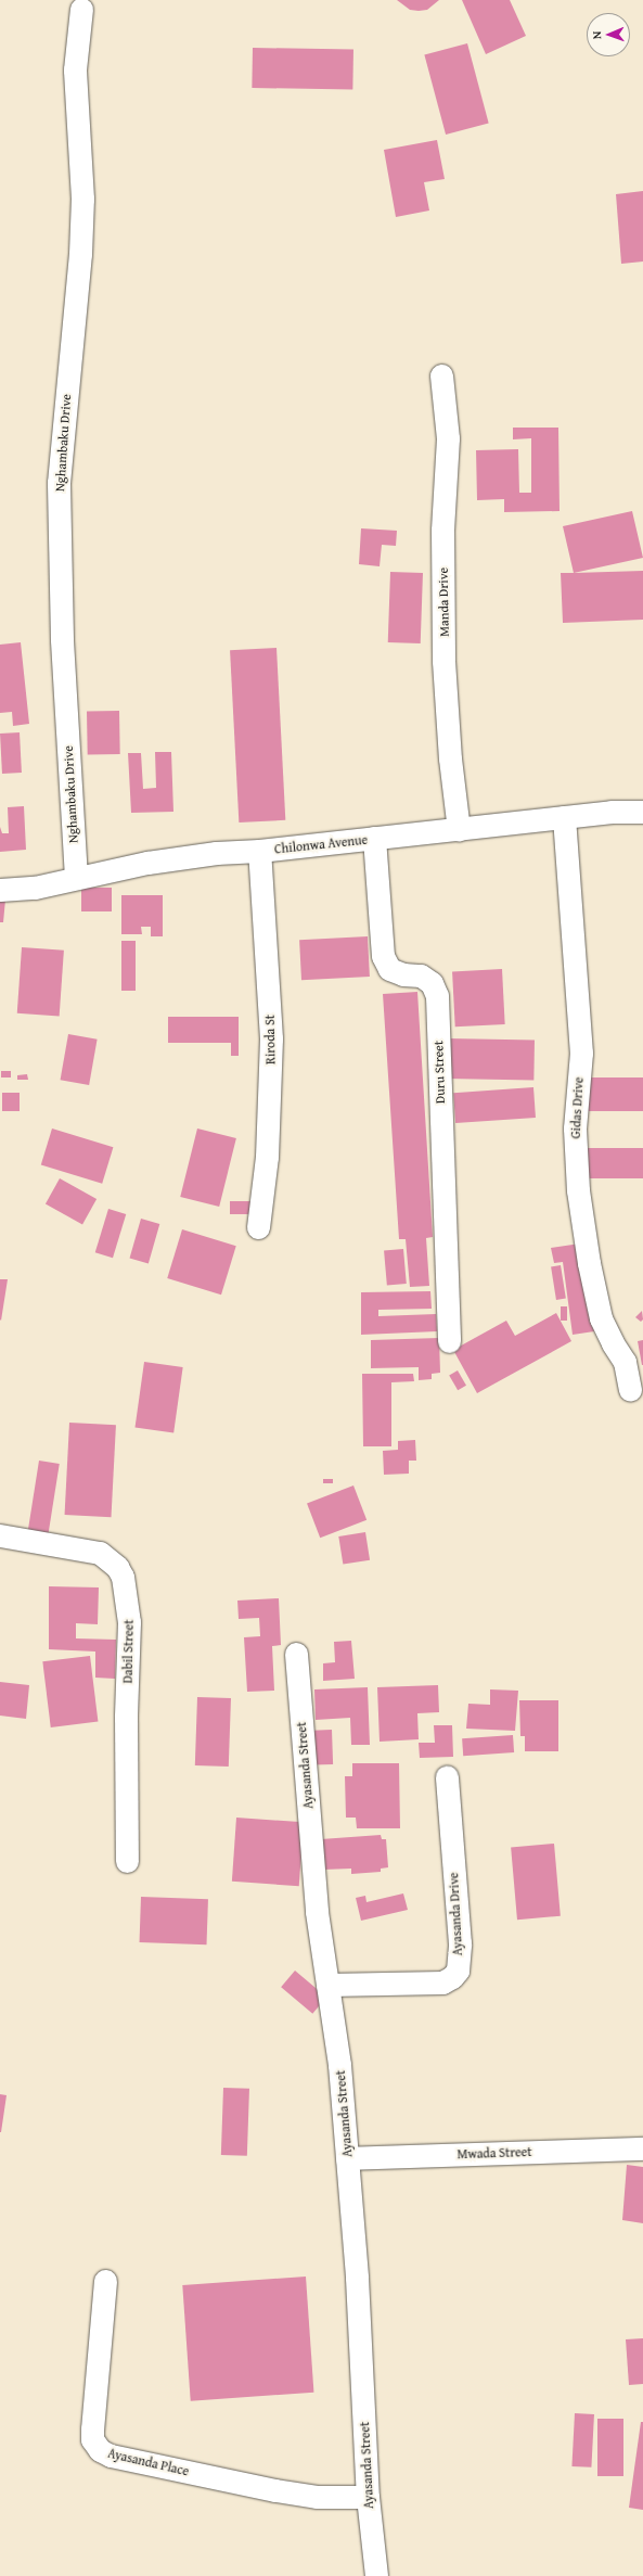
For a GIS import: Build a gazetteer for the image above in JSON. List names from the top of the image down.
{
  "streets": {
    "street": [
      "Nghambaku Drive",
      "Manda Drive",
      "Chilonwa Avenue",
      "Riroda St",
      "Duru Street",
      "Gidas Drive",
      "Dabil Street",
      "Ayasanda Street",
      "Ayasanda Drive",
      "Mwada Street",
      "Ayasanda Place"
    ]
  },
  "crossings": [
    ["Nghambaku Drive", "Chilonwa Avenue"],
    ["Manda Drive", "Chilonwa Avenue"],
    ["Chilonwa Avenue", "Riroda St"],
    ["Chilonwa Avenue", "Duru Street"],
    ["Chilonwa Avenue", "Gidas Drive"],
    ["Ayasanda Street", "Ayasanda Drive"],
    ["Ayasanda Street", "Mwada Street"],
    ["Ayasanda Street", "Ayasanda Place"]
  ],
  "north": "left"
}
